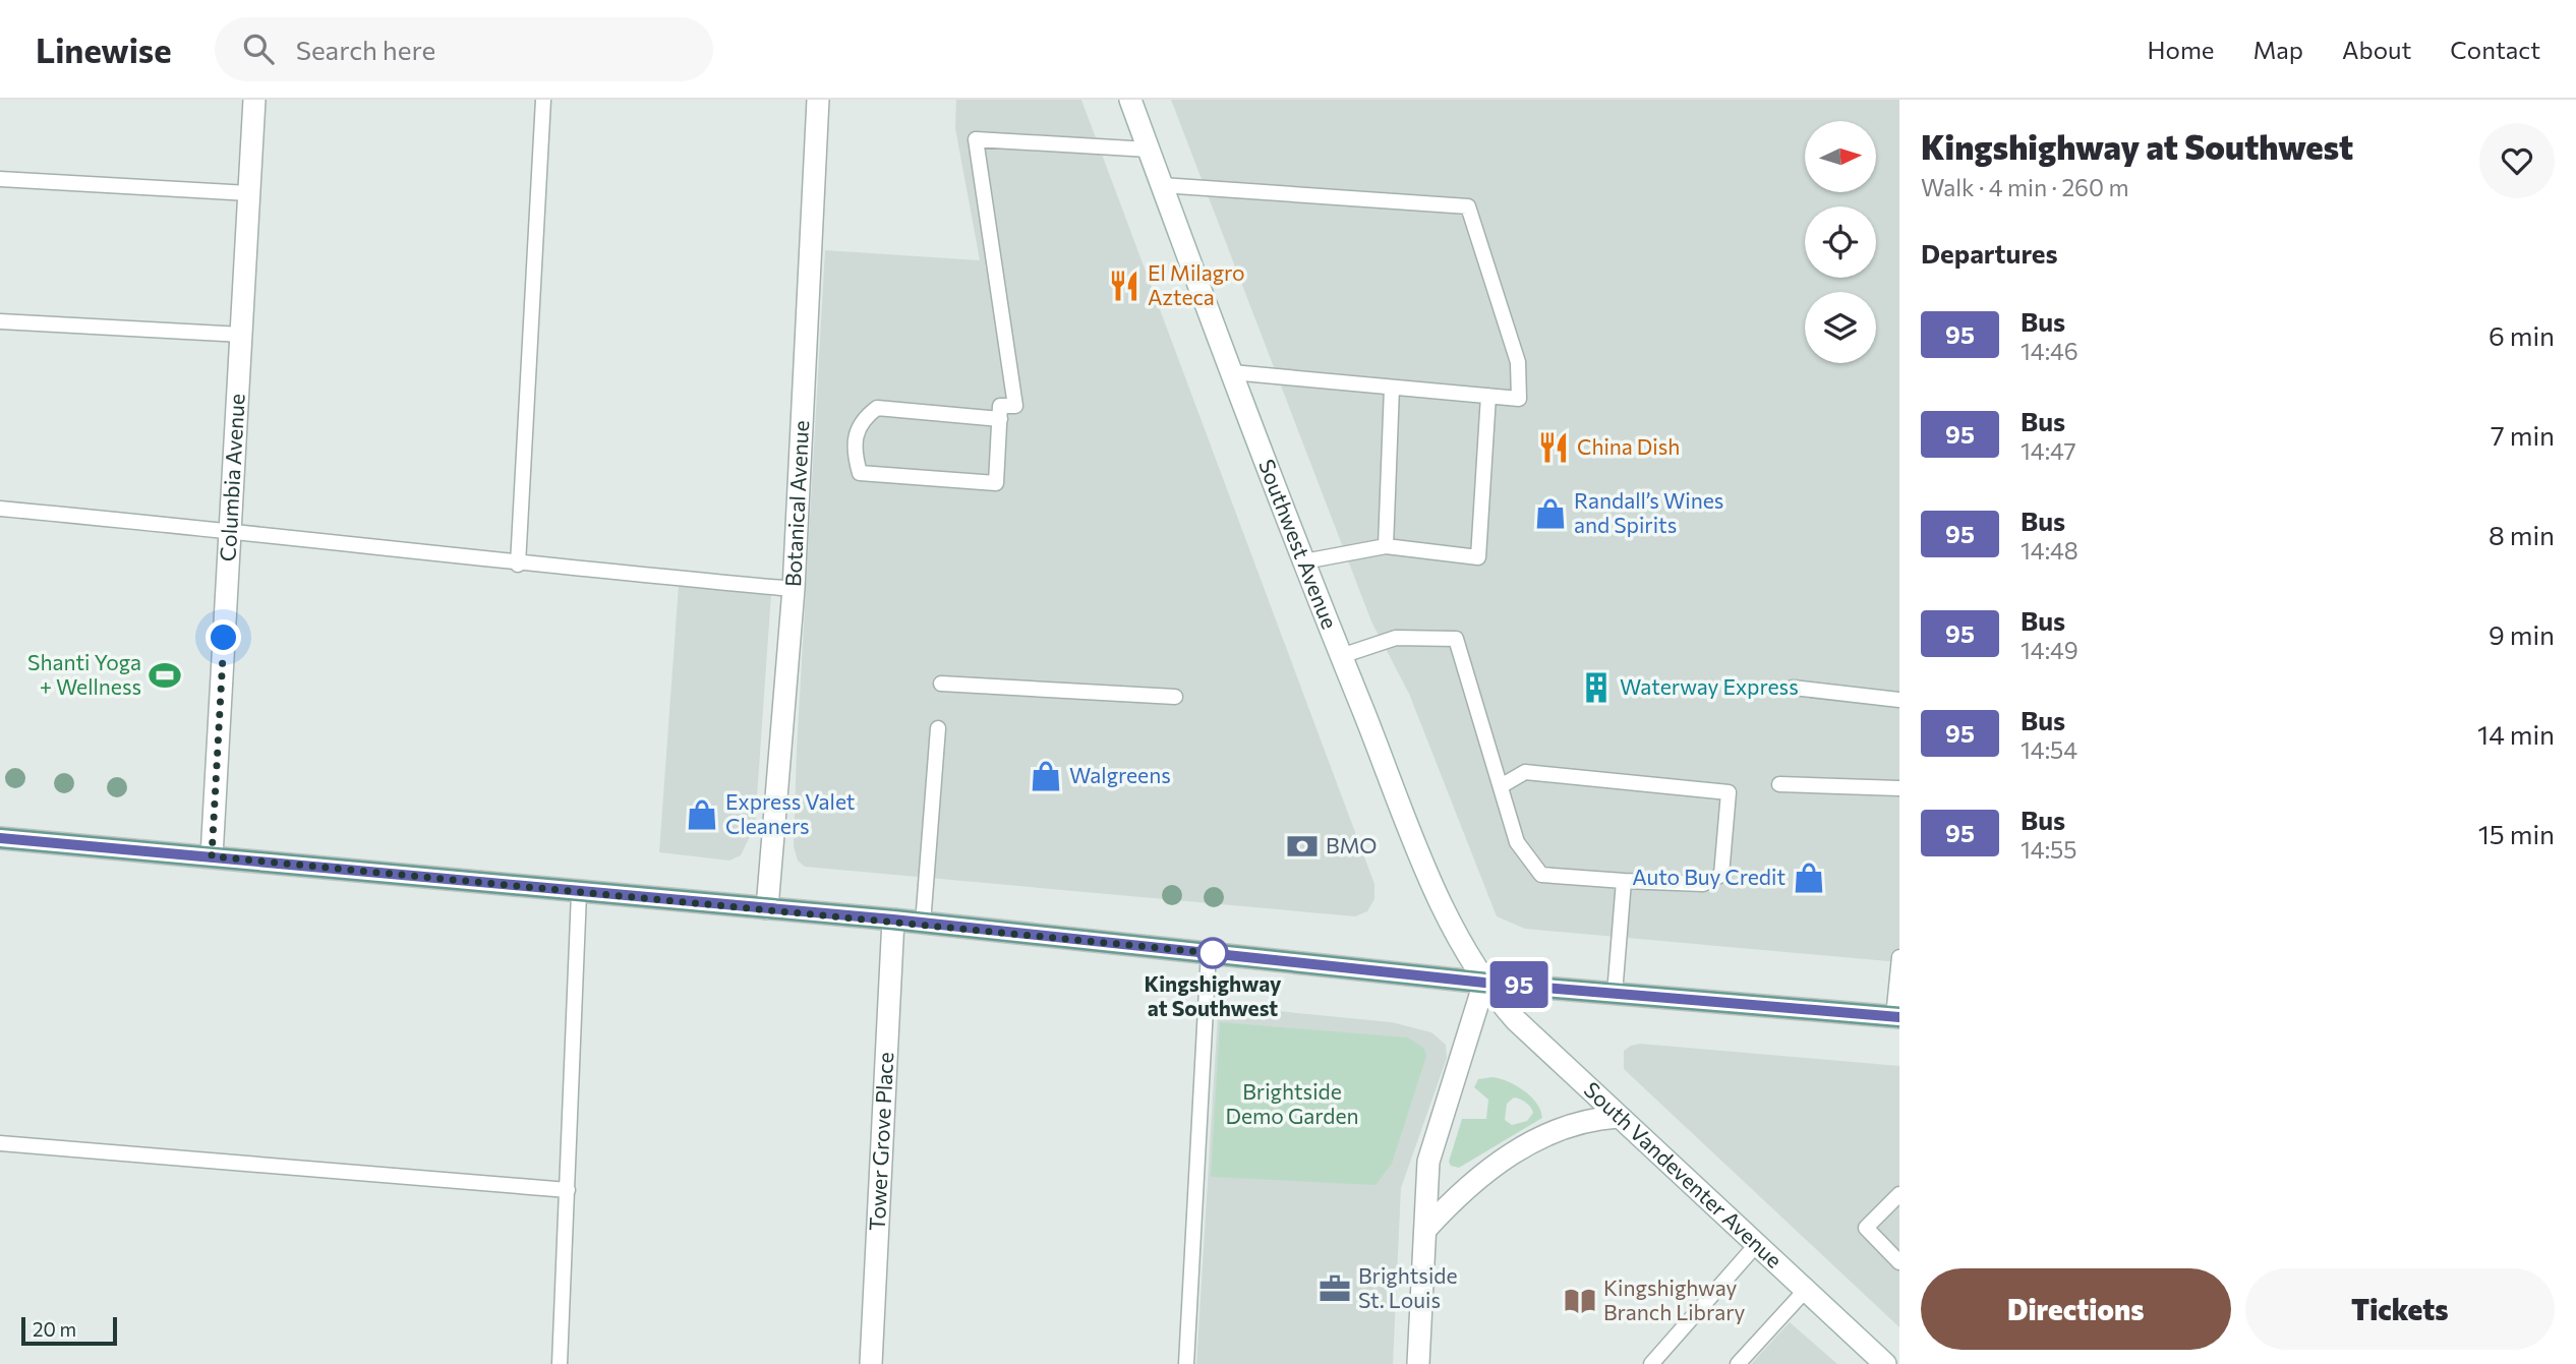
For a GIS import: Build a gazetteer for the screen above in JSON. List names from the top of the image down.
{
  "streets": {
    "street": [
      "Columbia Avenue",
      "Botanical Avenue",
      "Southwest Avenue",
      "Tower Grove Place",
      "South Vandeventer Avenue"
    ]
  },
  "crossings": [
    ["Southwest Avenue", "South Vandeventer Avenue"]
  ],
  "parks": ["Brightside Demo Garden"],
  "places": {
    "restaurant": ["El Milagro Azteca", "China Dish"],
    "shop": [
      "Randall’s Wines and Spirits",
      "Walgreens",
      "Express Valet Cleaners",
      "Auto Buy Credit"
    ],
    "sports": ["Shanti Yoga + Wellness"],
    "building": ["Waterway Express"],
    "bank": ["BMO"],
    "other": ["Kingshighway at Southwest"],
    "office": ["Brightside St. Louis"],
    "library": ["Kingshighway Branch Library"]
  },
  "lines": ["bus line 95"],
  "scale_bar": "20 m",
  "north": "right",
  "page": {
    "header": "Linewise",
    "search": "Search here",
    "nav": [
      "Home",
      "Map",
      "About",
      "Contact"
    ],
    "on_map": "95",
    "heading": [
      ["Kingshighway at Southwest", "Walk · 4 min · 260 m"],
      "Departures"
    ],
    "list": [
      {
        "mark": "95",
        "name": "Bus",
        "note": "14:46",
        "value": "6 min"
      },
      {
        "mark": "95",
        "name": "Bus",
        "note": "14:47",
        "value": "7 min"
      },
      {
        "mark": "95",
        "name": "Bus",
        "note": "14:48",
        "value": "8 min"
      },
      {
        "mark": "95",
        "name": "Bus",
        "note": "14:49",
        "value": "9 min"
      },
      {
        "mark": "95",
        "name": "Bus",
        "note": "14:54",
        "value": "14 min"
      },
      {
        "mark": "95",
        "name": "Bus",
        "note": "14:55",
        "value": "15 min"
      }
    ],
    "buttons": ["Directions", "Tickets"],
    "scale": "20 m"
  }
}
